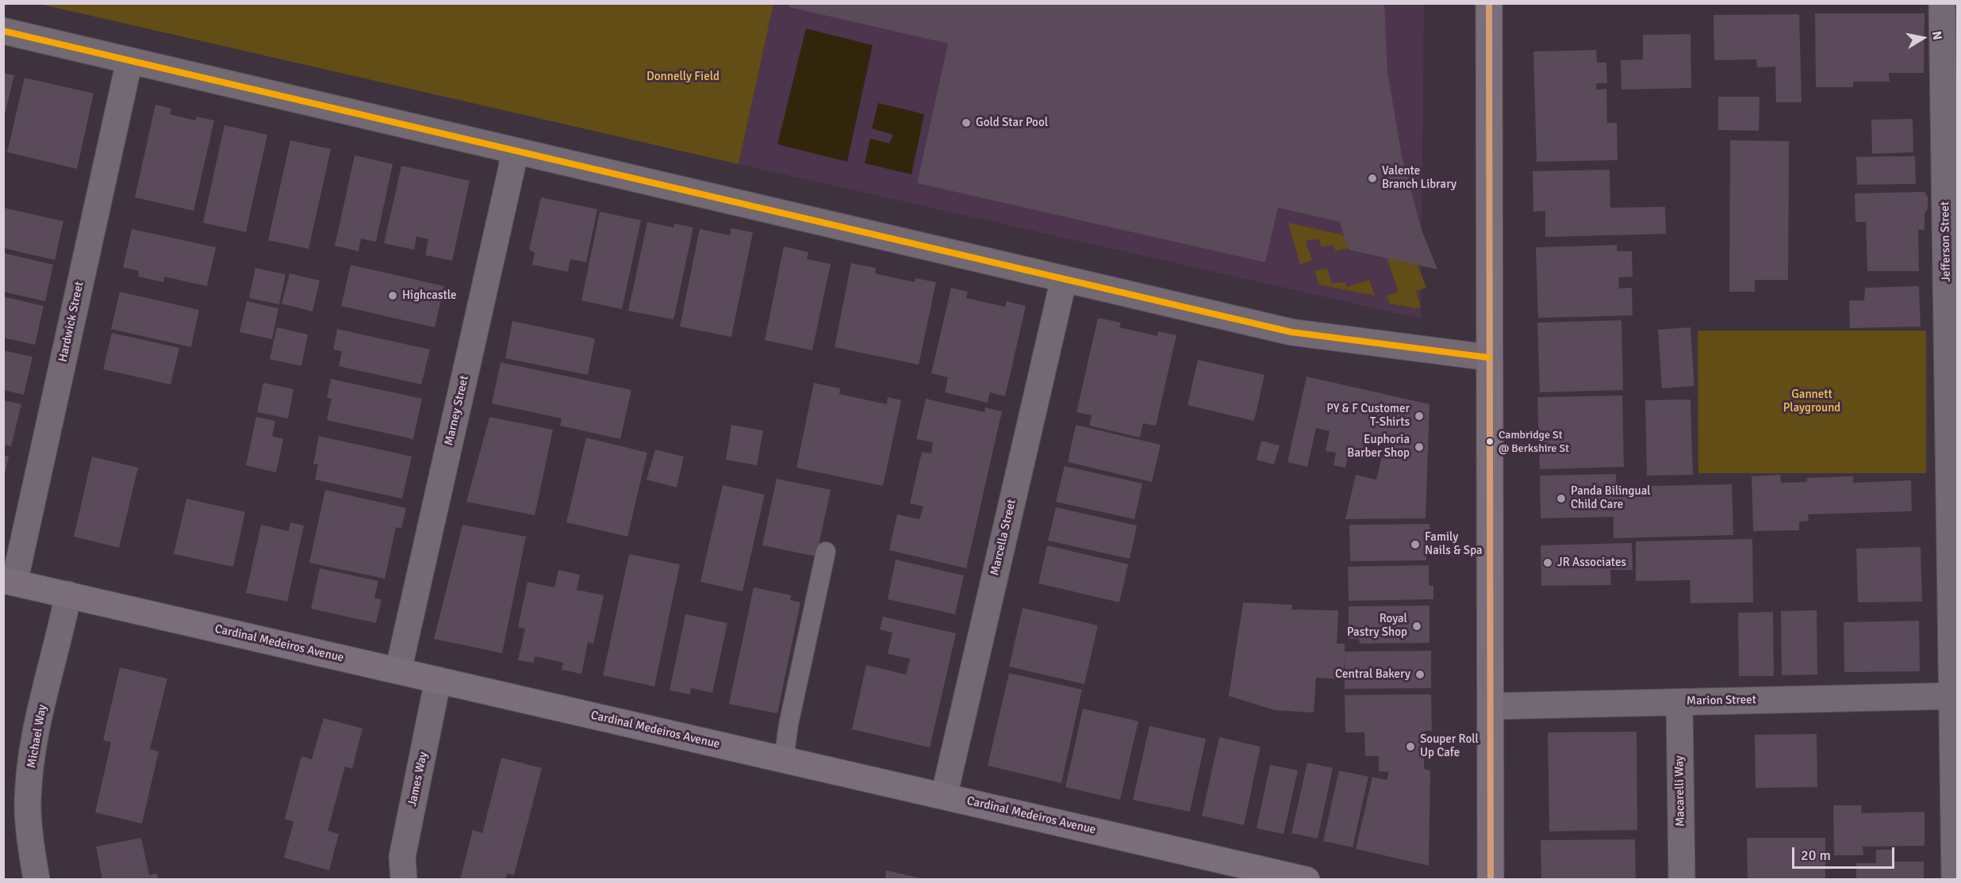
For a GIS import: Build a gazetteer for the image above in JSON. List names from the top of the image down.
{
  "streets": {
    "main road": ["Cardinal Medeiros Avenue"],
    "street": [
      "Jefferson Street",
      "Hardwick Street",
      "Marney Street",
      "Marcella Street",
      "Marion Street",
      "Michael Way",
      "James Way",
      "Macarelli Way"
    ]
  },
  "crossings": [
    ["Jefferson Street", "Marion Street"],
    ["Hardwick Street", "Cardinal Medeiros Avenue"],
    ["Marney Street", "Cardinal Medeiros Avenue"],
    ["Marcella Street", "Cardinal Medeiros Avenue"],
    ["Cardinal Medeiros Avenue", "Michael Way"],
    ["Cardinal Medeiros Avenue", "James Way"],
    ["Marion Street", "Macarelli Way"]
  ],
  "parks": ["Donnelly Field", "Gannett Playground"],
  "places": [
    "Gold Star Pool",
    "Valente Branch Library",
    "Highcastle",
    "PY & F Customer T-Shirts",
    "Cambridge St @ Berkshire St",
    "Euphoria Barber Shop",
    "Panda Bilingual Child Care",
    "Family Nails & Spa",
    "JR Associates",
    "Royal Pastry Shop",
    "Central Bakery",
    "Souper Roll Up Cafe"
  ],
  "scale_bar": "20 m",
  "north": "right"
}
